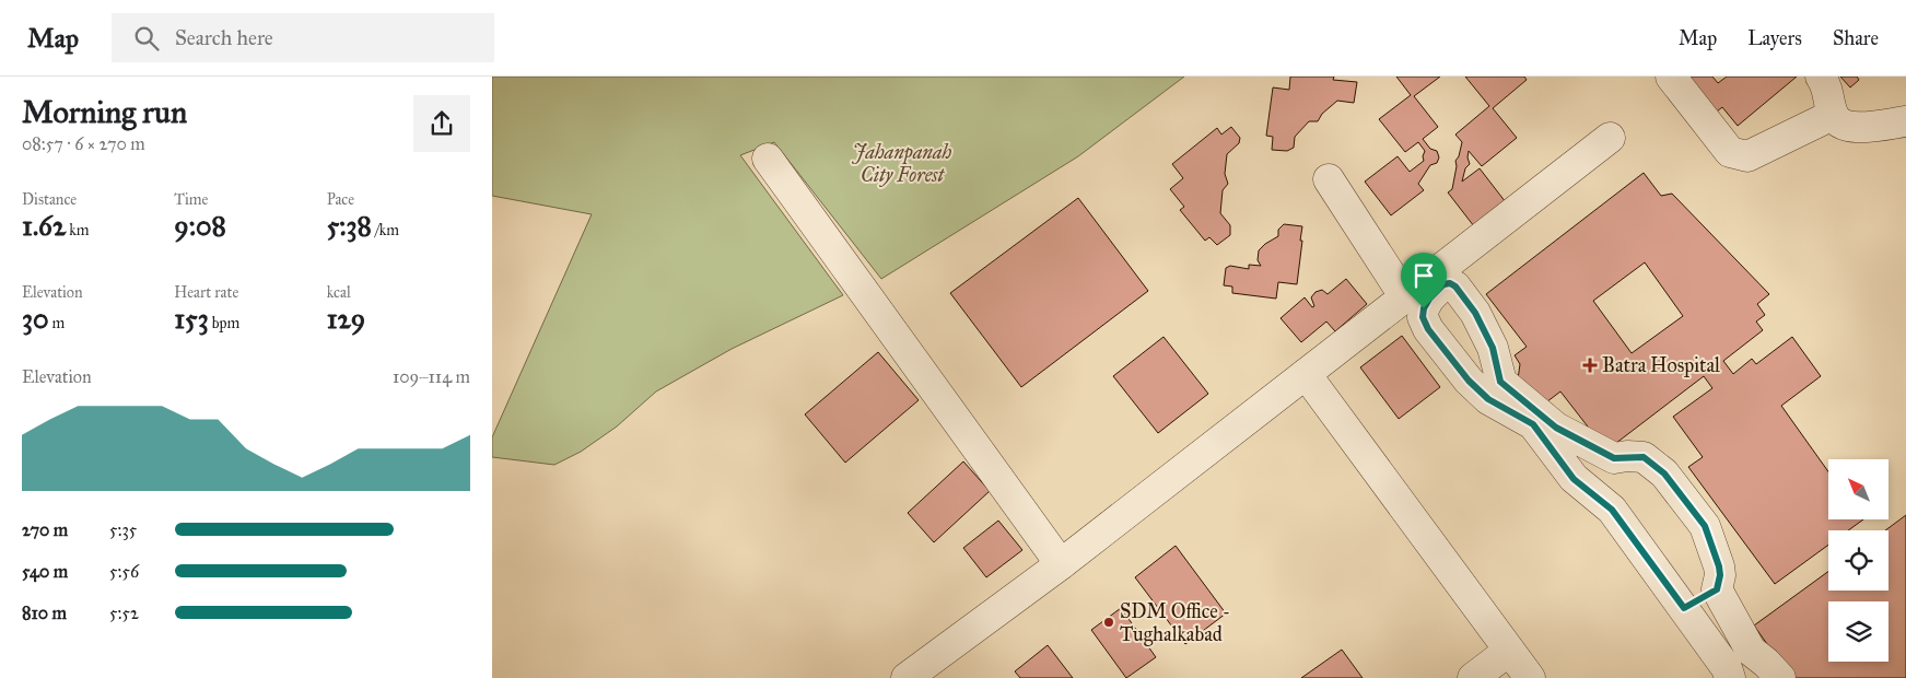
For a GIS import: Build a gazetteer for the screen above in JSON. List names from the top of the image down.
{
  "parks": ["Jahanpanah City Forest"],
  "places": {
    "health": ["Batra Hospital"],
    "other": ["SDM Office - Tughalkabad"]
  },
  "north": "top left",
  "page": {
    "header": "Map",
    "search": "Search here",
    "nav": ["Map", "Layers", "Share"],
    "heading": ["Morning run", "08:57 · 6 × 270 m"],
    "stats": [
      ["Distance", "1.62 km"],
      ["Time", "9:08"],
      ["Pace", "5:38 /km"],
      ["Elevation", "30 m"],
      ["Heart rate", "153 bpm"],
      ["kcal", "129"]
    ],
    "chart": ["Elevation", "109–114 m"],
    "list": [
      {
        "name": "270 m",
        "note": "5:35"
      },
      {
        "name": "540 m",
        "note": "5:56"
      },
      {
        "name": "810 m",
        "note": "5:52"
      }
    ]
  }
}
